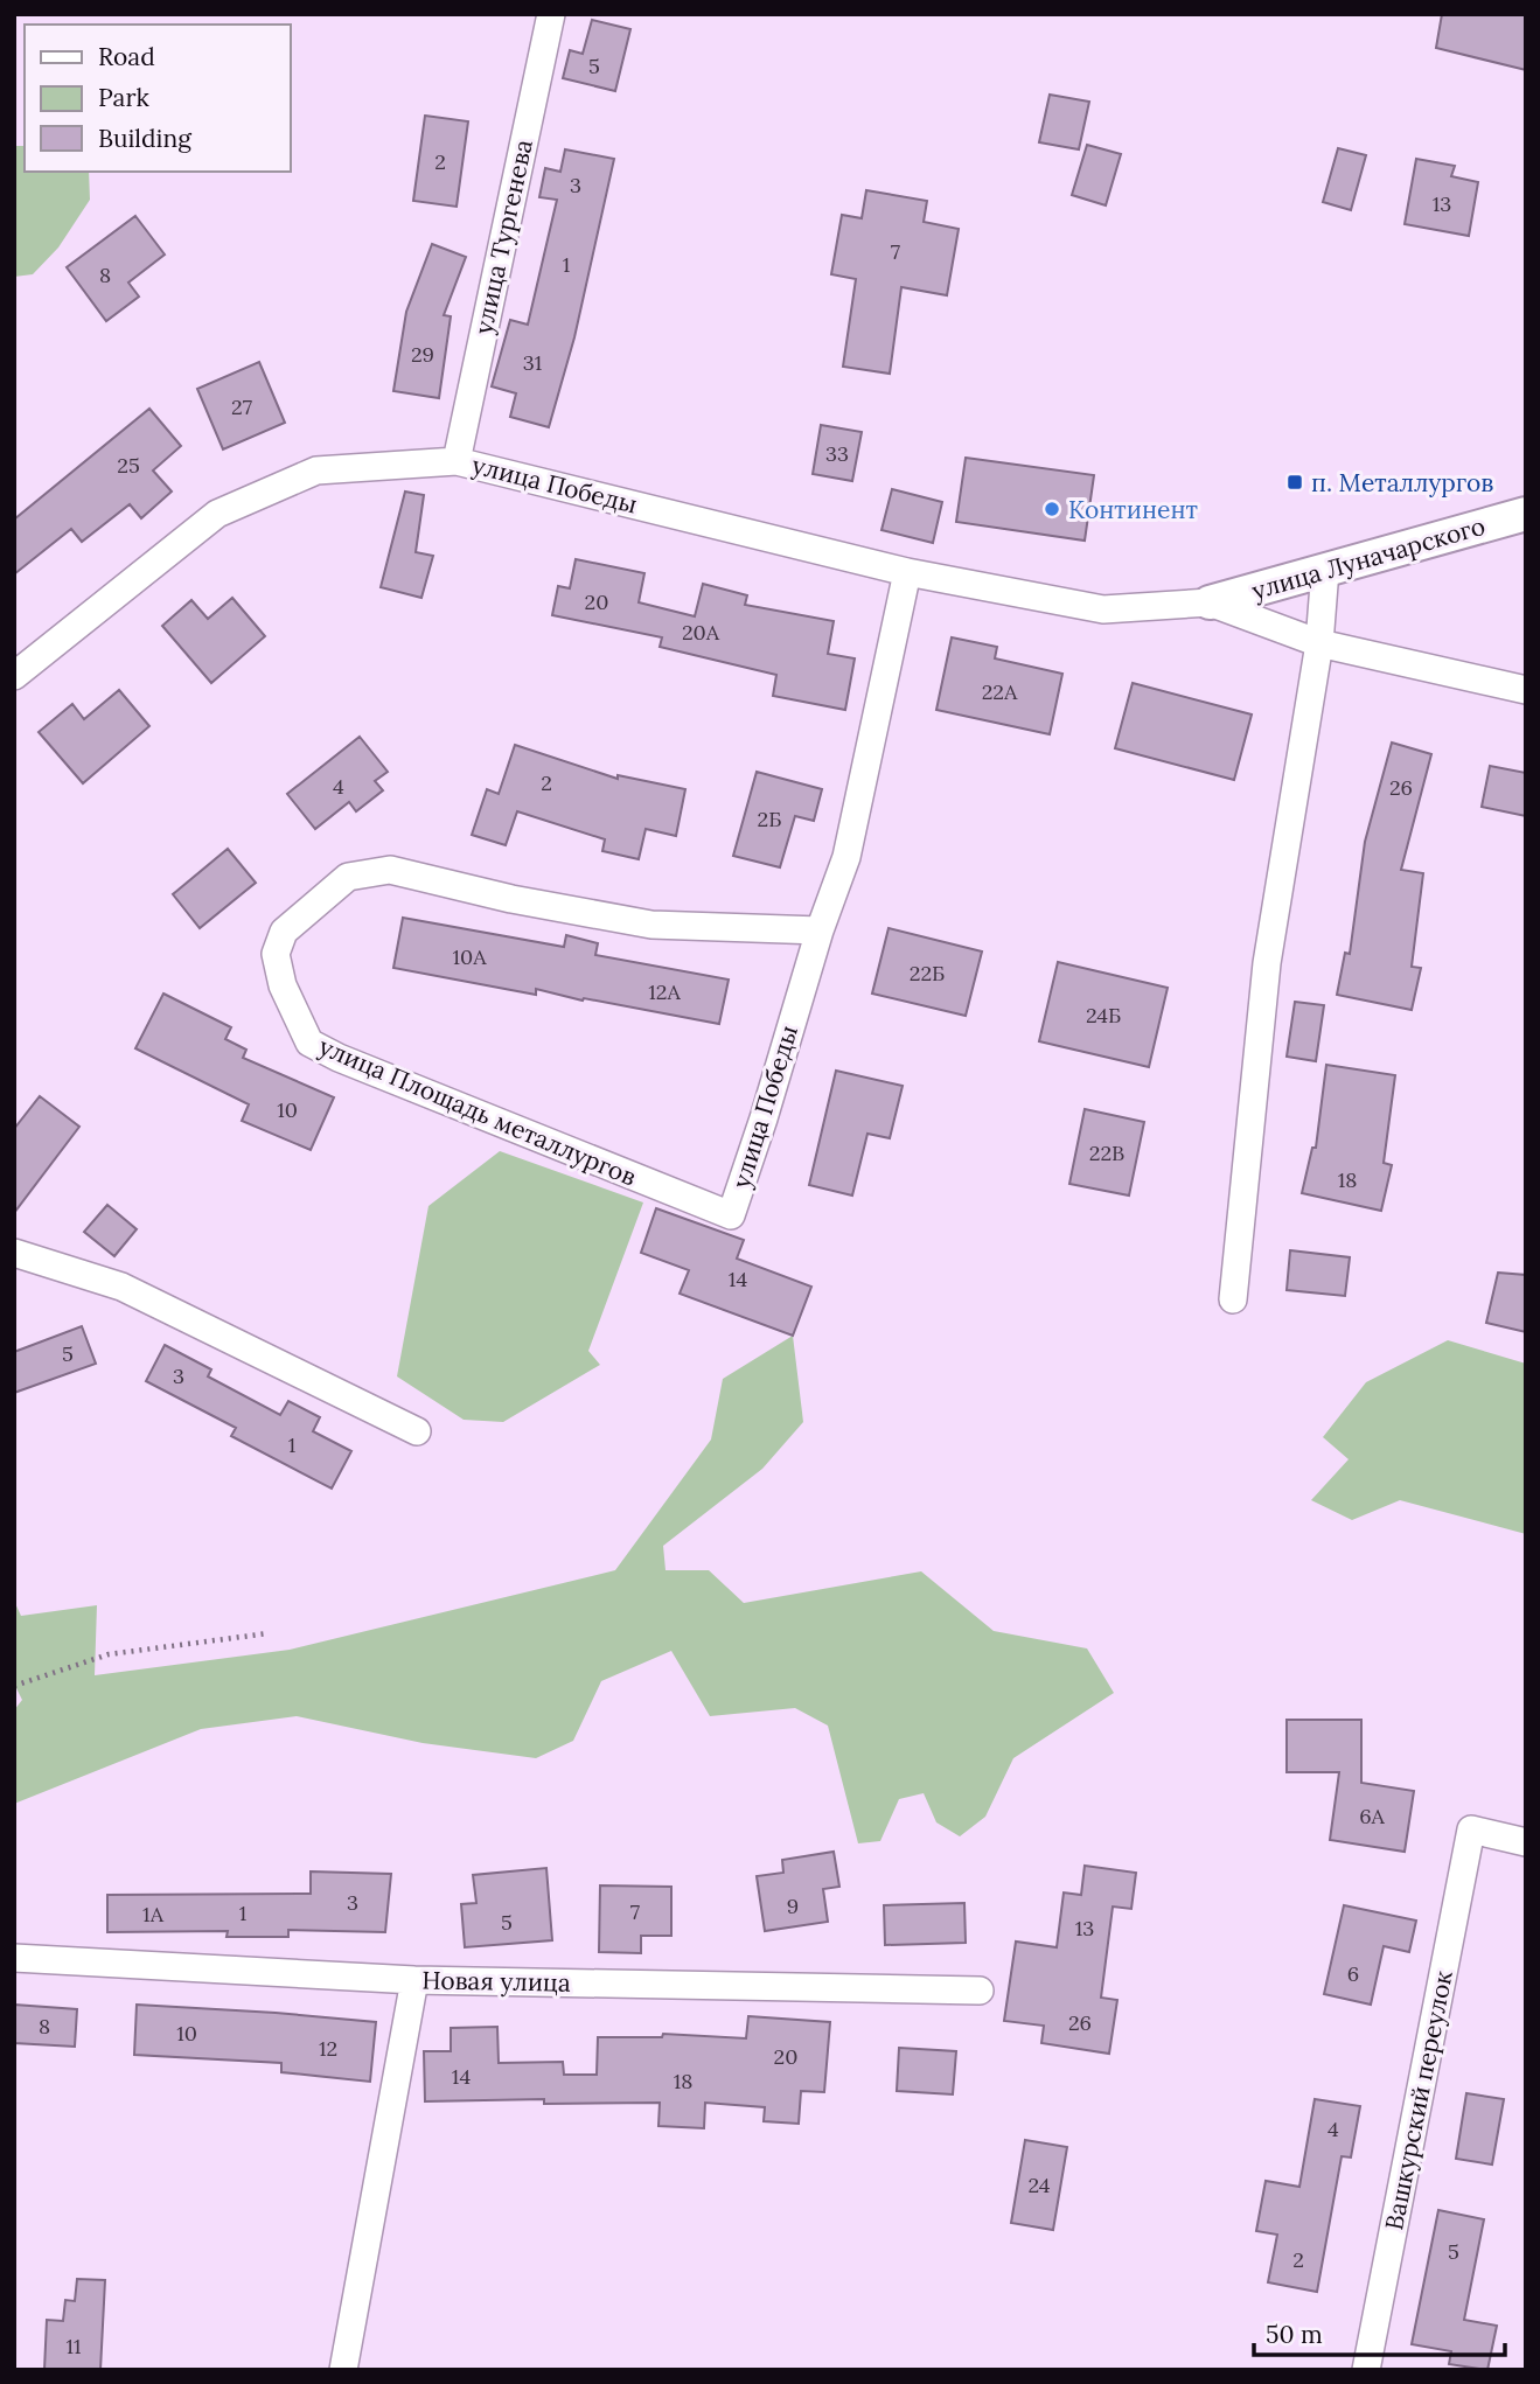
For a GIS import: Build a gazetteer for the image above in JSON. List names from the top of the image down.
{
  "streets": {
    "street": [
      "улица Тургенева",
      "улица Победы",
      "улица Луначарского",
      "улица Площадь металлургов",
      "Новая улица",
      "Вашкурский переулок"
    ]
  },
  "crossings": [
    ["улица Тургенева", "улица Победы"],
    ["улица Победы", "улица Луначарского"],
    ["улица Победы", "улица Площадь металлургов"]
  ],
  "places": {
    "transit": ["п. Металлургов"],
    "other": ["Континент"]
  },
  "house_numbers": [
    "5",
    "2",
    "3",
    "13",
    "7",
    "1",
    "8",
    "29",
    "31",
    "27",
    "33",
    "25",
    "20",
    "20А",
    "22А",
    "2",
    "4",
    "26",
    "2Б",
    "10А",
    "22Б",
    "12А",
    "24Б",
    "10",
    "22В",
    "18",
    "14",
    "5",
    "3",
    "1",
    "6А",
    "3",
    "9",
    "7",
    "1",
    "1А",
    "5",
    "13",
    "6",
    "26",
    "8",
    "10",
    "12",
    "20",
    "14",
    "18",
    "4",
    "24",
    "5",
    "2",
    "11"
  ],
  "legend": ["Road", "Park", "Building"],
  "scale_bar": "50 m"
}
